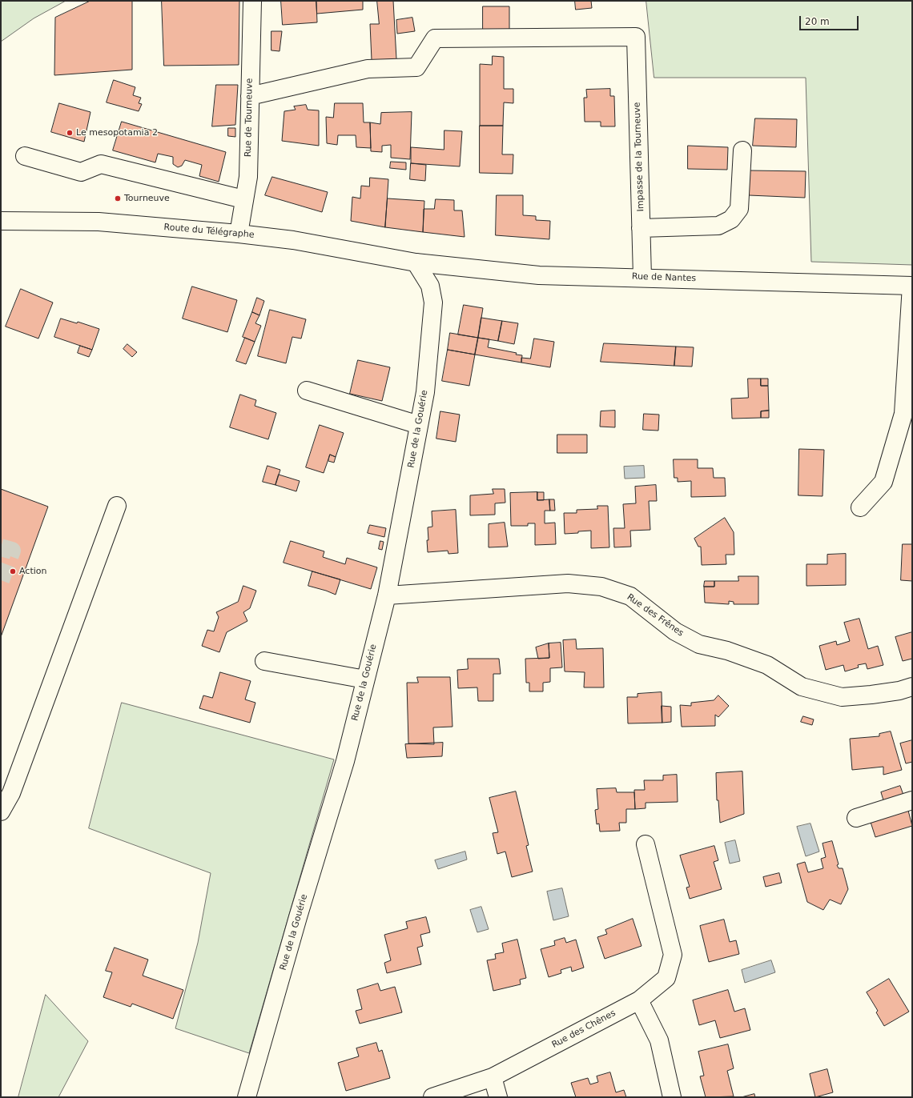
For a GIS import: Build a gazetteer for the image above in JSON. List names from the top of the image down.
{
  "streets": {
    "street": [
      "Rue de Tourneuve",
      "Impasse de la Tourneuve",
      "Route du Télégraphe",
      "Rue de Nantes",
      "Rue de la Gouérie",
      "Rue des Frênes",
      "Rue des Chênes"
    ]
  },
  "crossings": [
    ["Rue de Tourneuve", "Impasse de la Tourneuve"],
    ["Rue de Tourneuve", "Route du Télégraphe"],
    ["Impasse de la Tourneuve", "Rue de Nantes"],
    ["Route du Télégraphe", "Rue de Nantes"],
    ["Route du Télégraphe", "Rue de la Gouérie"],
    ["Rue de Nantes", "Rue de la Gouérie"],
    ["Rue de la Gouérie", "Rue des Frênes"]
  ],
  "places": ["Le mesopotamia 2", "Tourneuve", "Action"],
  "scale_bar": "20 m"
}
